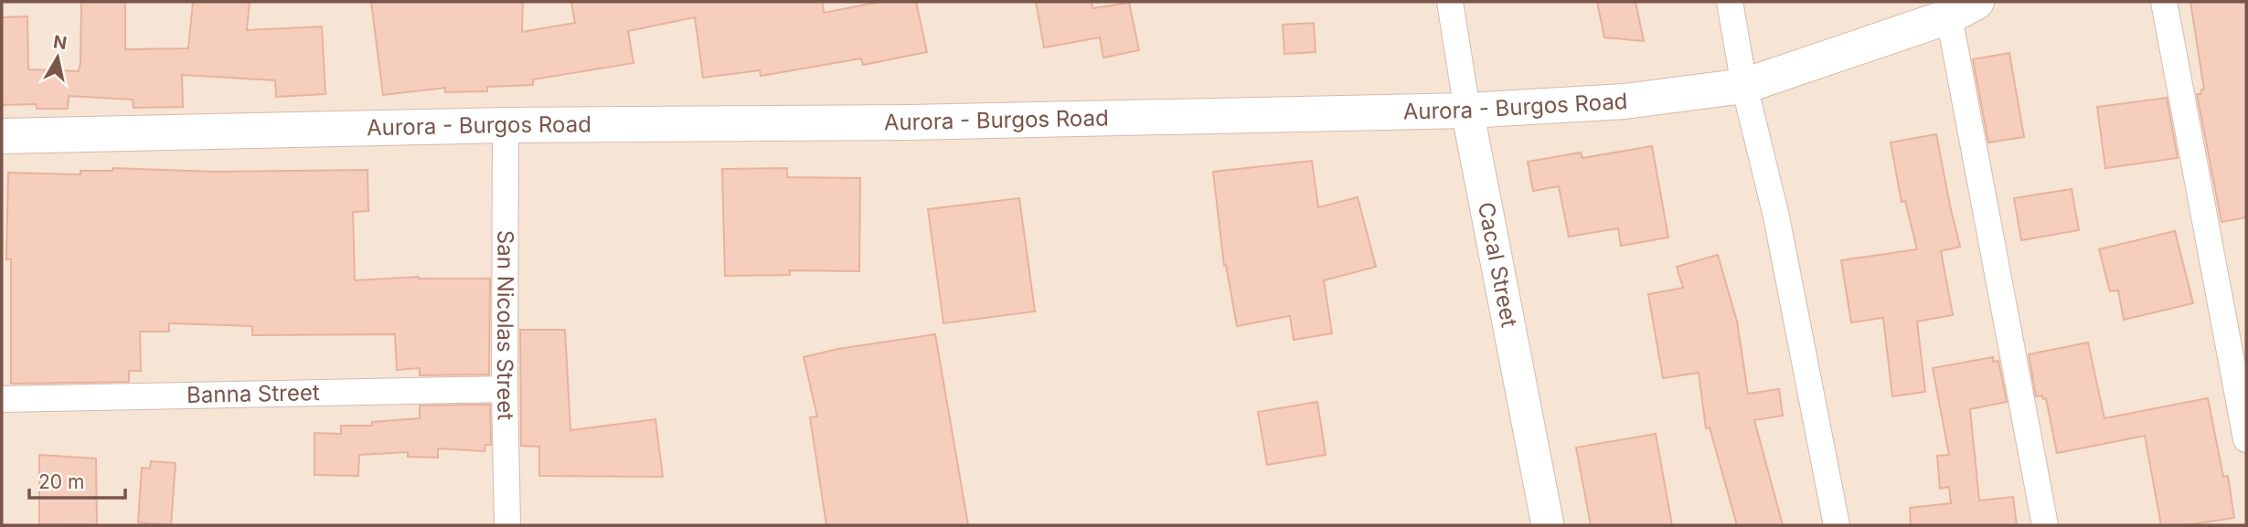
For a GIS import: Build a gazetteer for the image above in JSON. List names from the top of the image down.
{
  "streets": {
    "main road": ["Aurora - Burgos Road"],
    "street": ["Cacal Street", "San Nicolas Street", "Banna Street"]
  },
  "crossings": [
    ["Aurora - Burgos Road", "Cacal Street"],
    ["Aurora - Burgos Road", "San Nicolas Street"],
    ["San Nicolas Street", "Banna Street"]
  ],
  "scale_bar": "20 m",
  "north": "top"
}
